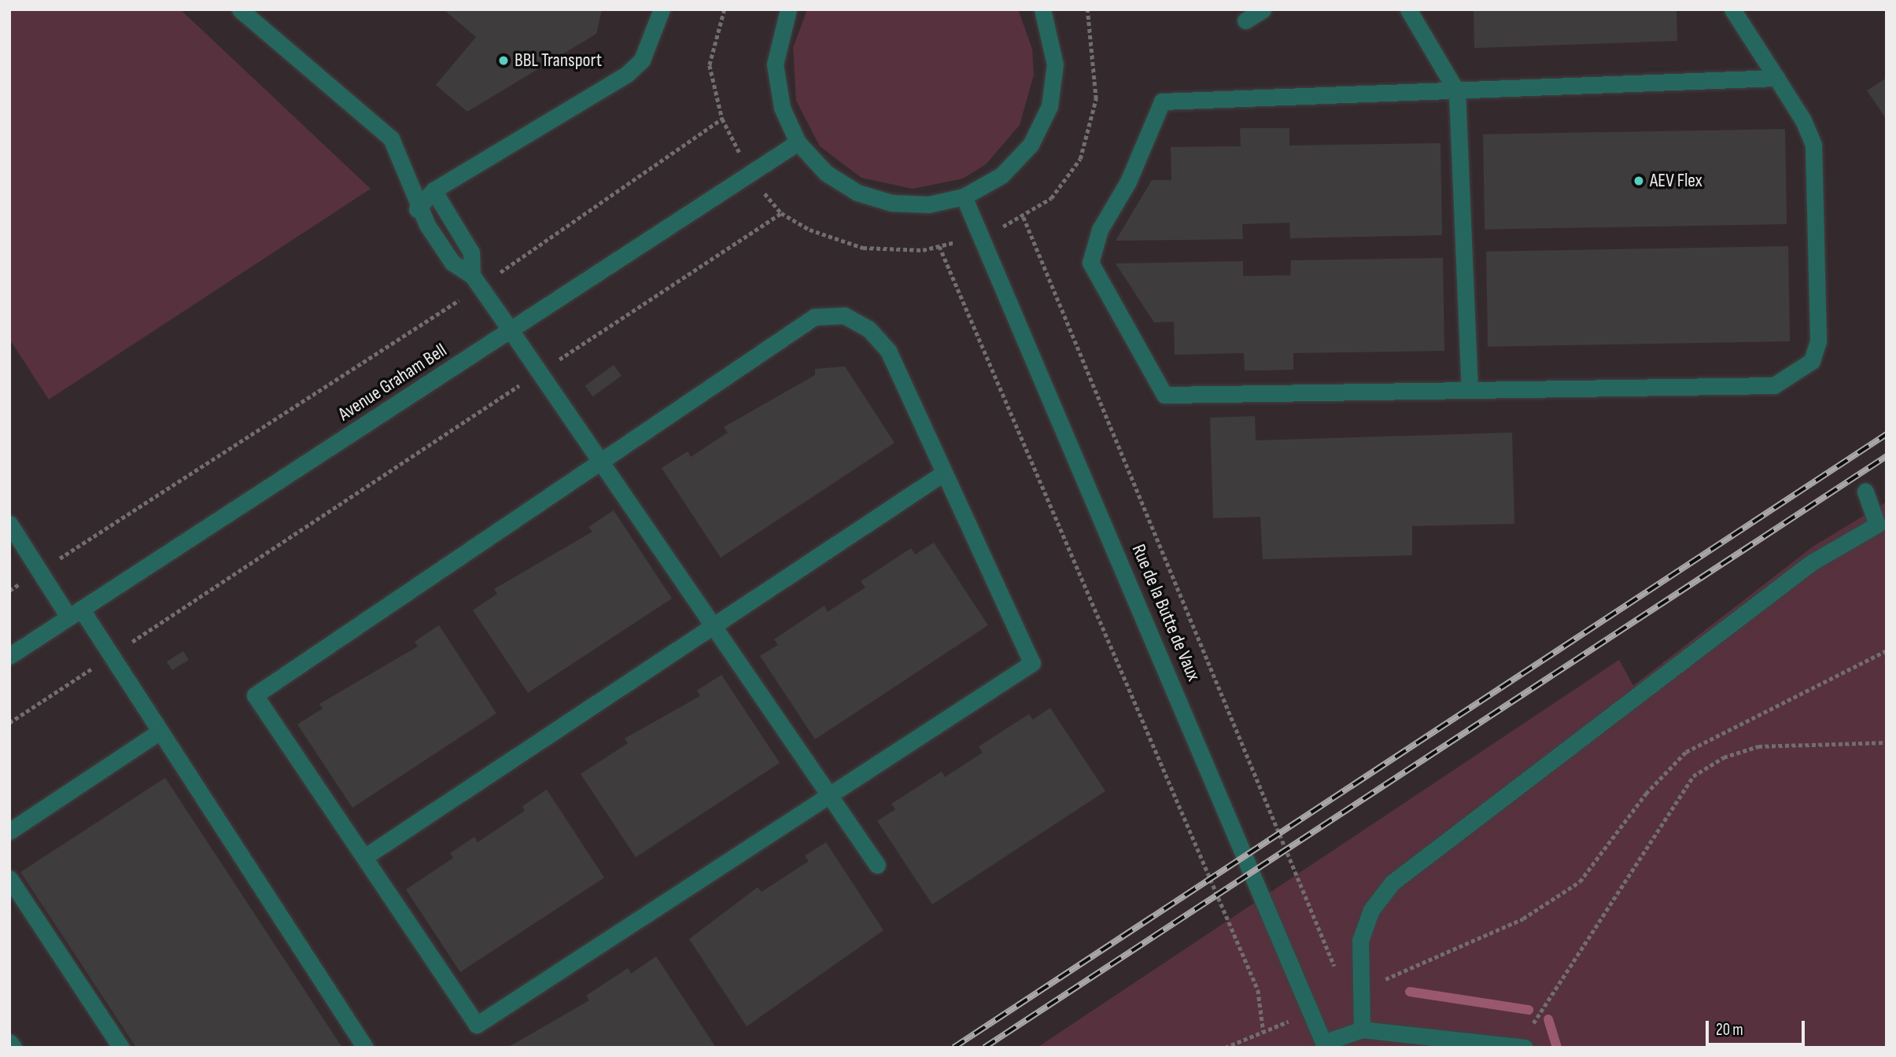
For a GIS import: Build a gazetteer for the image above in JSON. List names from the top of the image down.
{
  "streets": {
    "street": ["Avenue Graham Bell", "Rue de la Butte de Vaux"]
  },
  "places": ["BBL Transport", "AEV Flex"],
  "scale_bar": "20 m"
}
